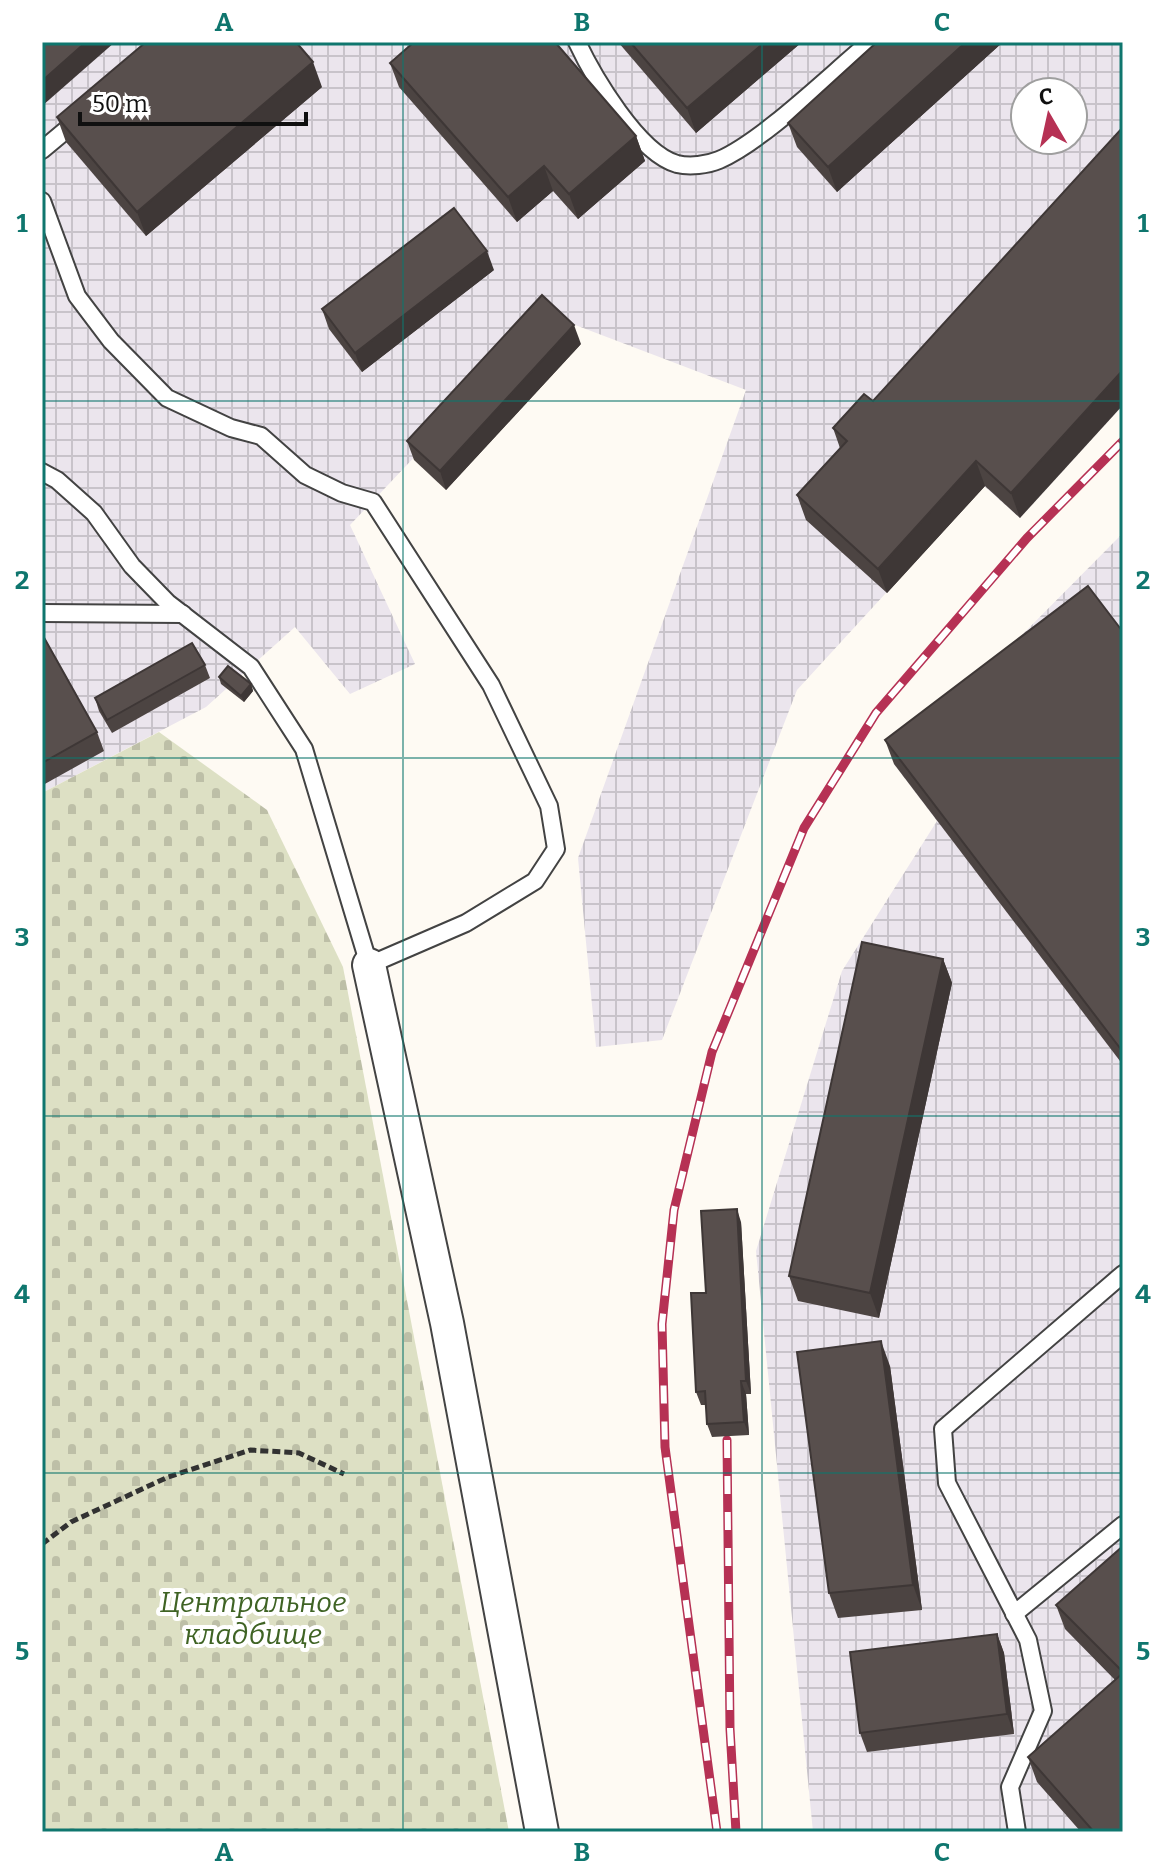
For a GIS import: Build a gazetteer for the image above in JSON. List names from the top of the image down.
{
  "parks": ["Центральное кладбище"],
  "scale_bar": "50 m",
  "north": "top",
  "grid": {
    "columns": ["A", "B", "C"],
    "rows": [
      "1",
      "2",
      "3",
      "4",
      "5"
    ]
  }
}
